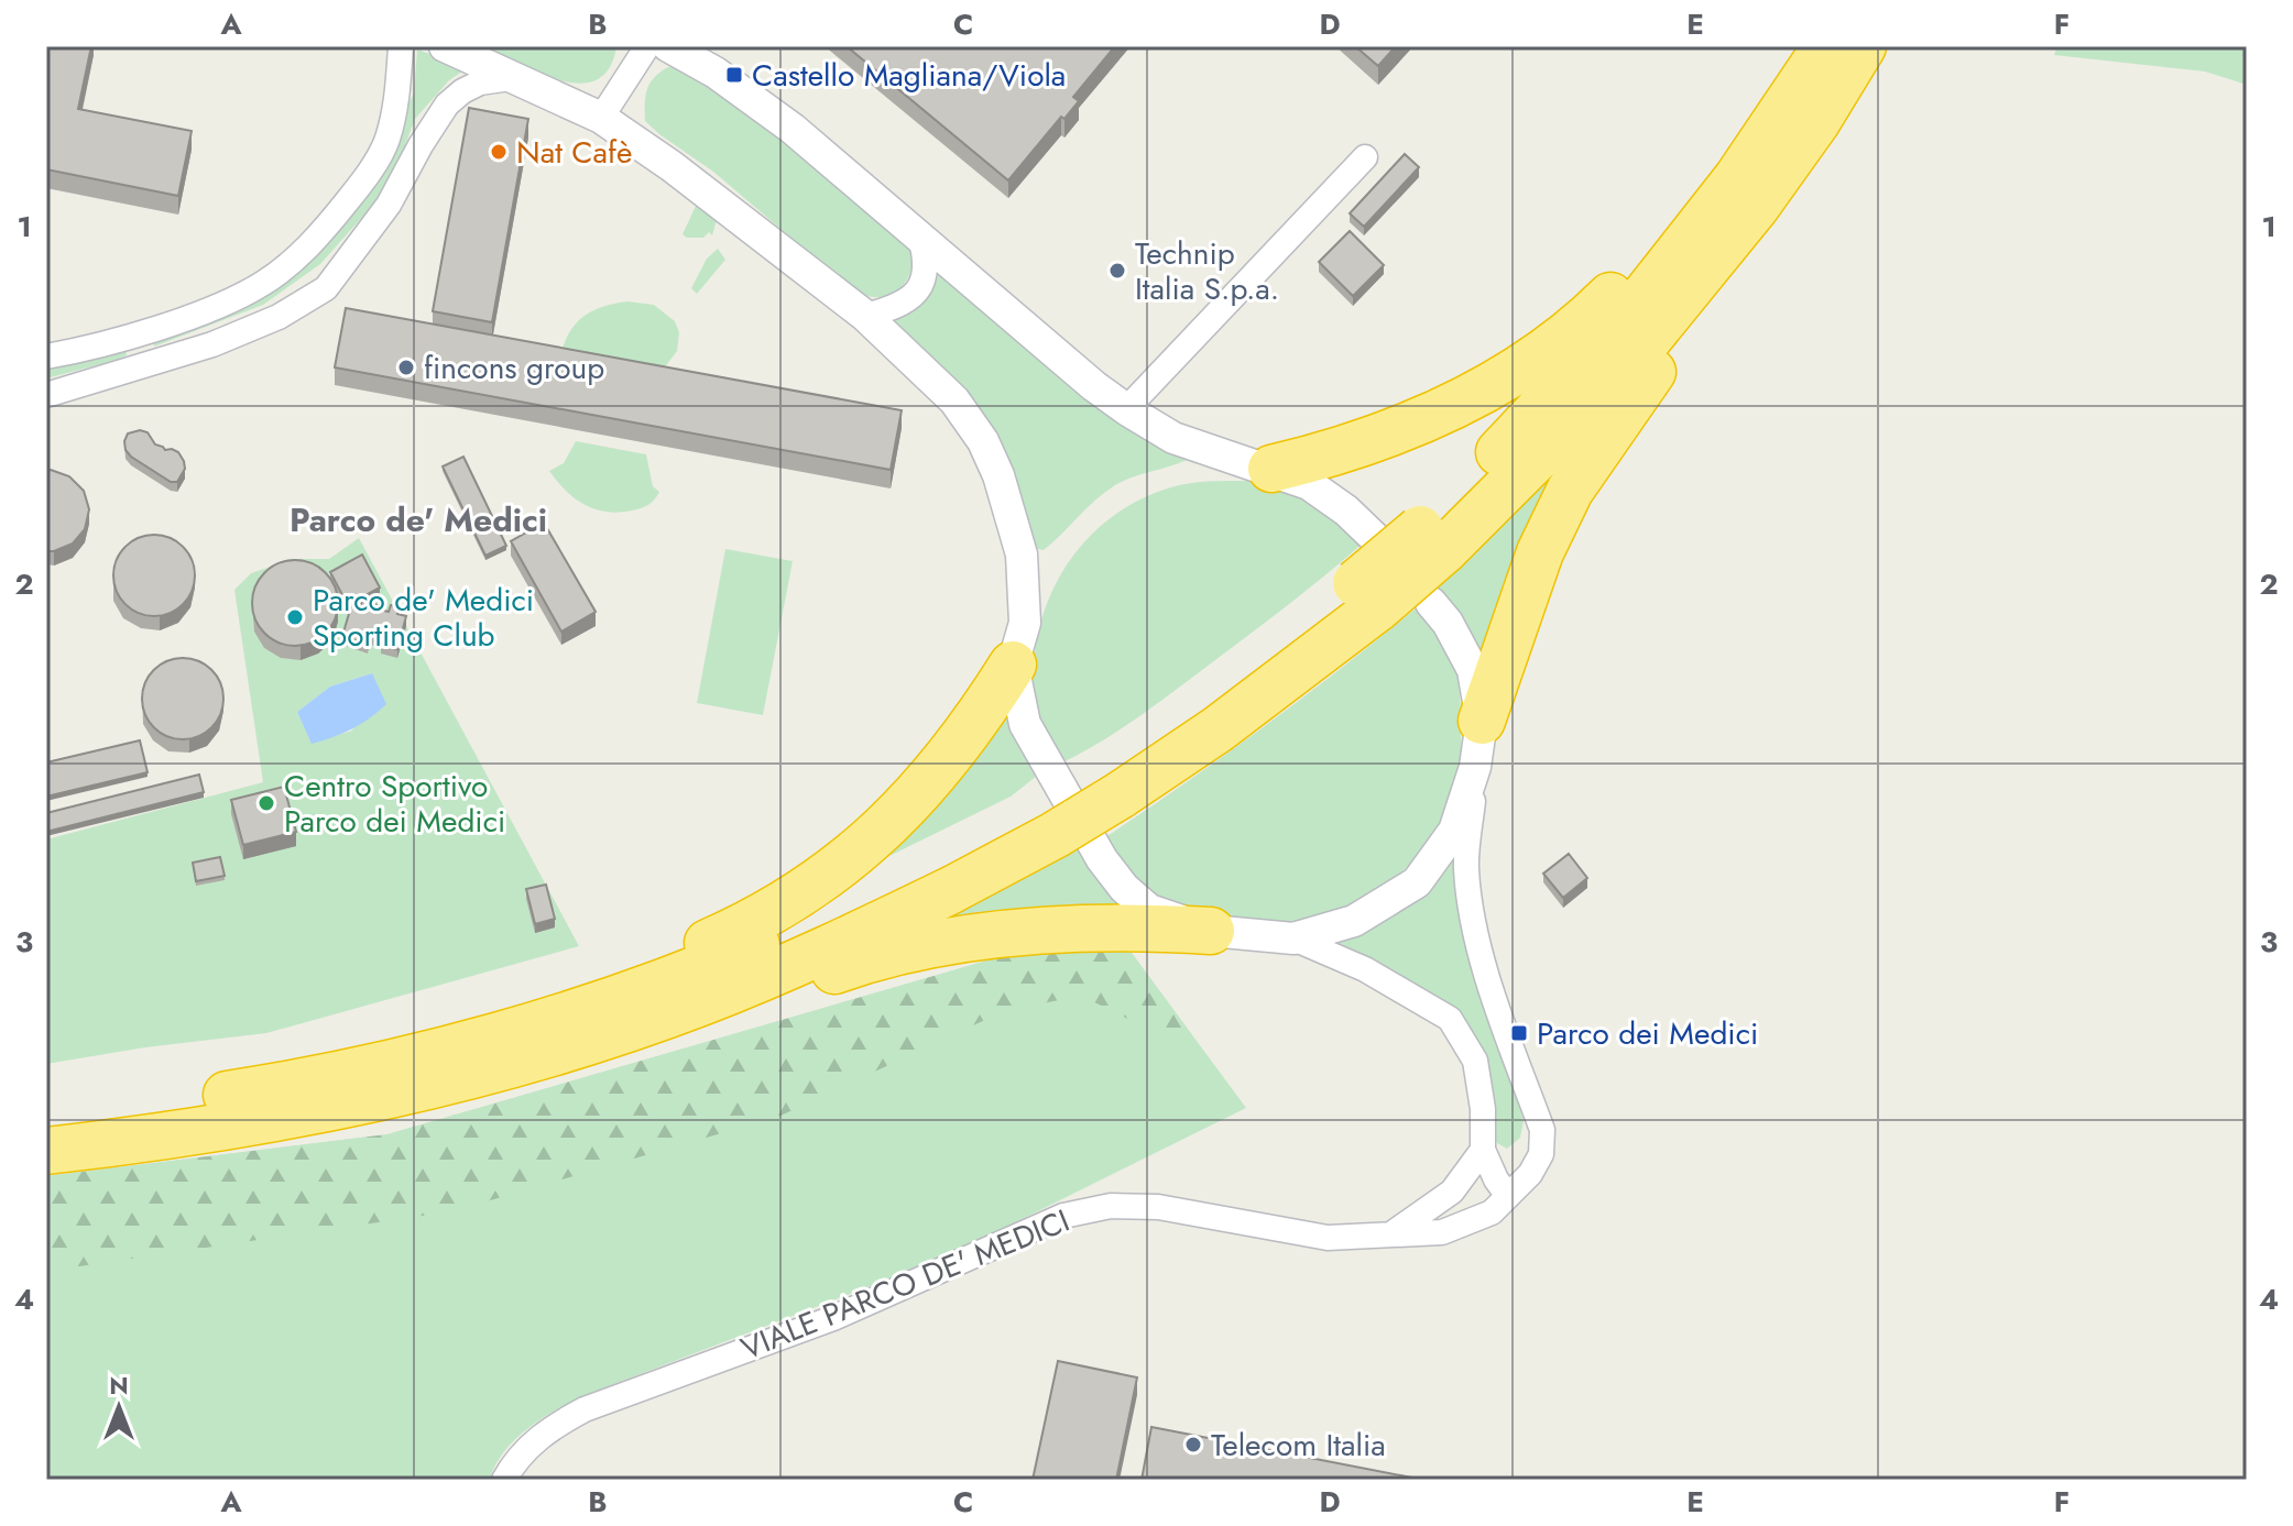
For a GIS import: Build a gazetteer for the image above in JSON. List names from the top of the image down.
{
  "streets": {
    "street": ["VIALE PARCO DE' MEDICI"]
  },
  "districts": ["Parco de' Medici"],
  "places": {
    "transit": ["Castello Magliana/Viola", "Parco dei Medici"],
    "other": [
      "Nat Cafè",
      "Technip Italia S.p.a.",
      "fincons group",
      "Parco de' Medici Sporting Club",
      "Centro Sportivo Parco dei Medici",
      "Telecom Italia"
    ]
  },
  "north": "top",
  "grid": {
    "columns": [
      "A",
      "B",
      "C",
      "D",
      "E",
      "F"
    ],
    "rows": [
      "1",
      "2",
      "3",
      "4"
    ]
  }
}
